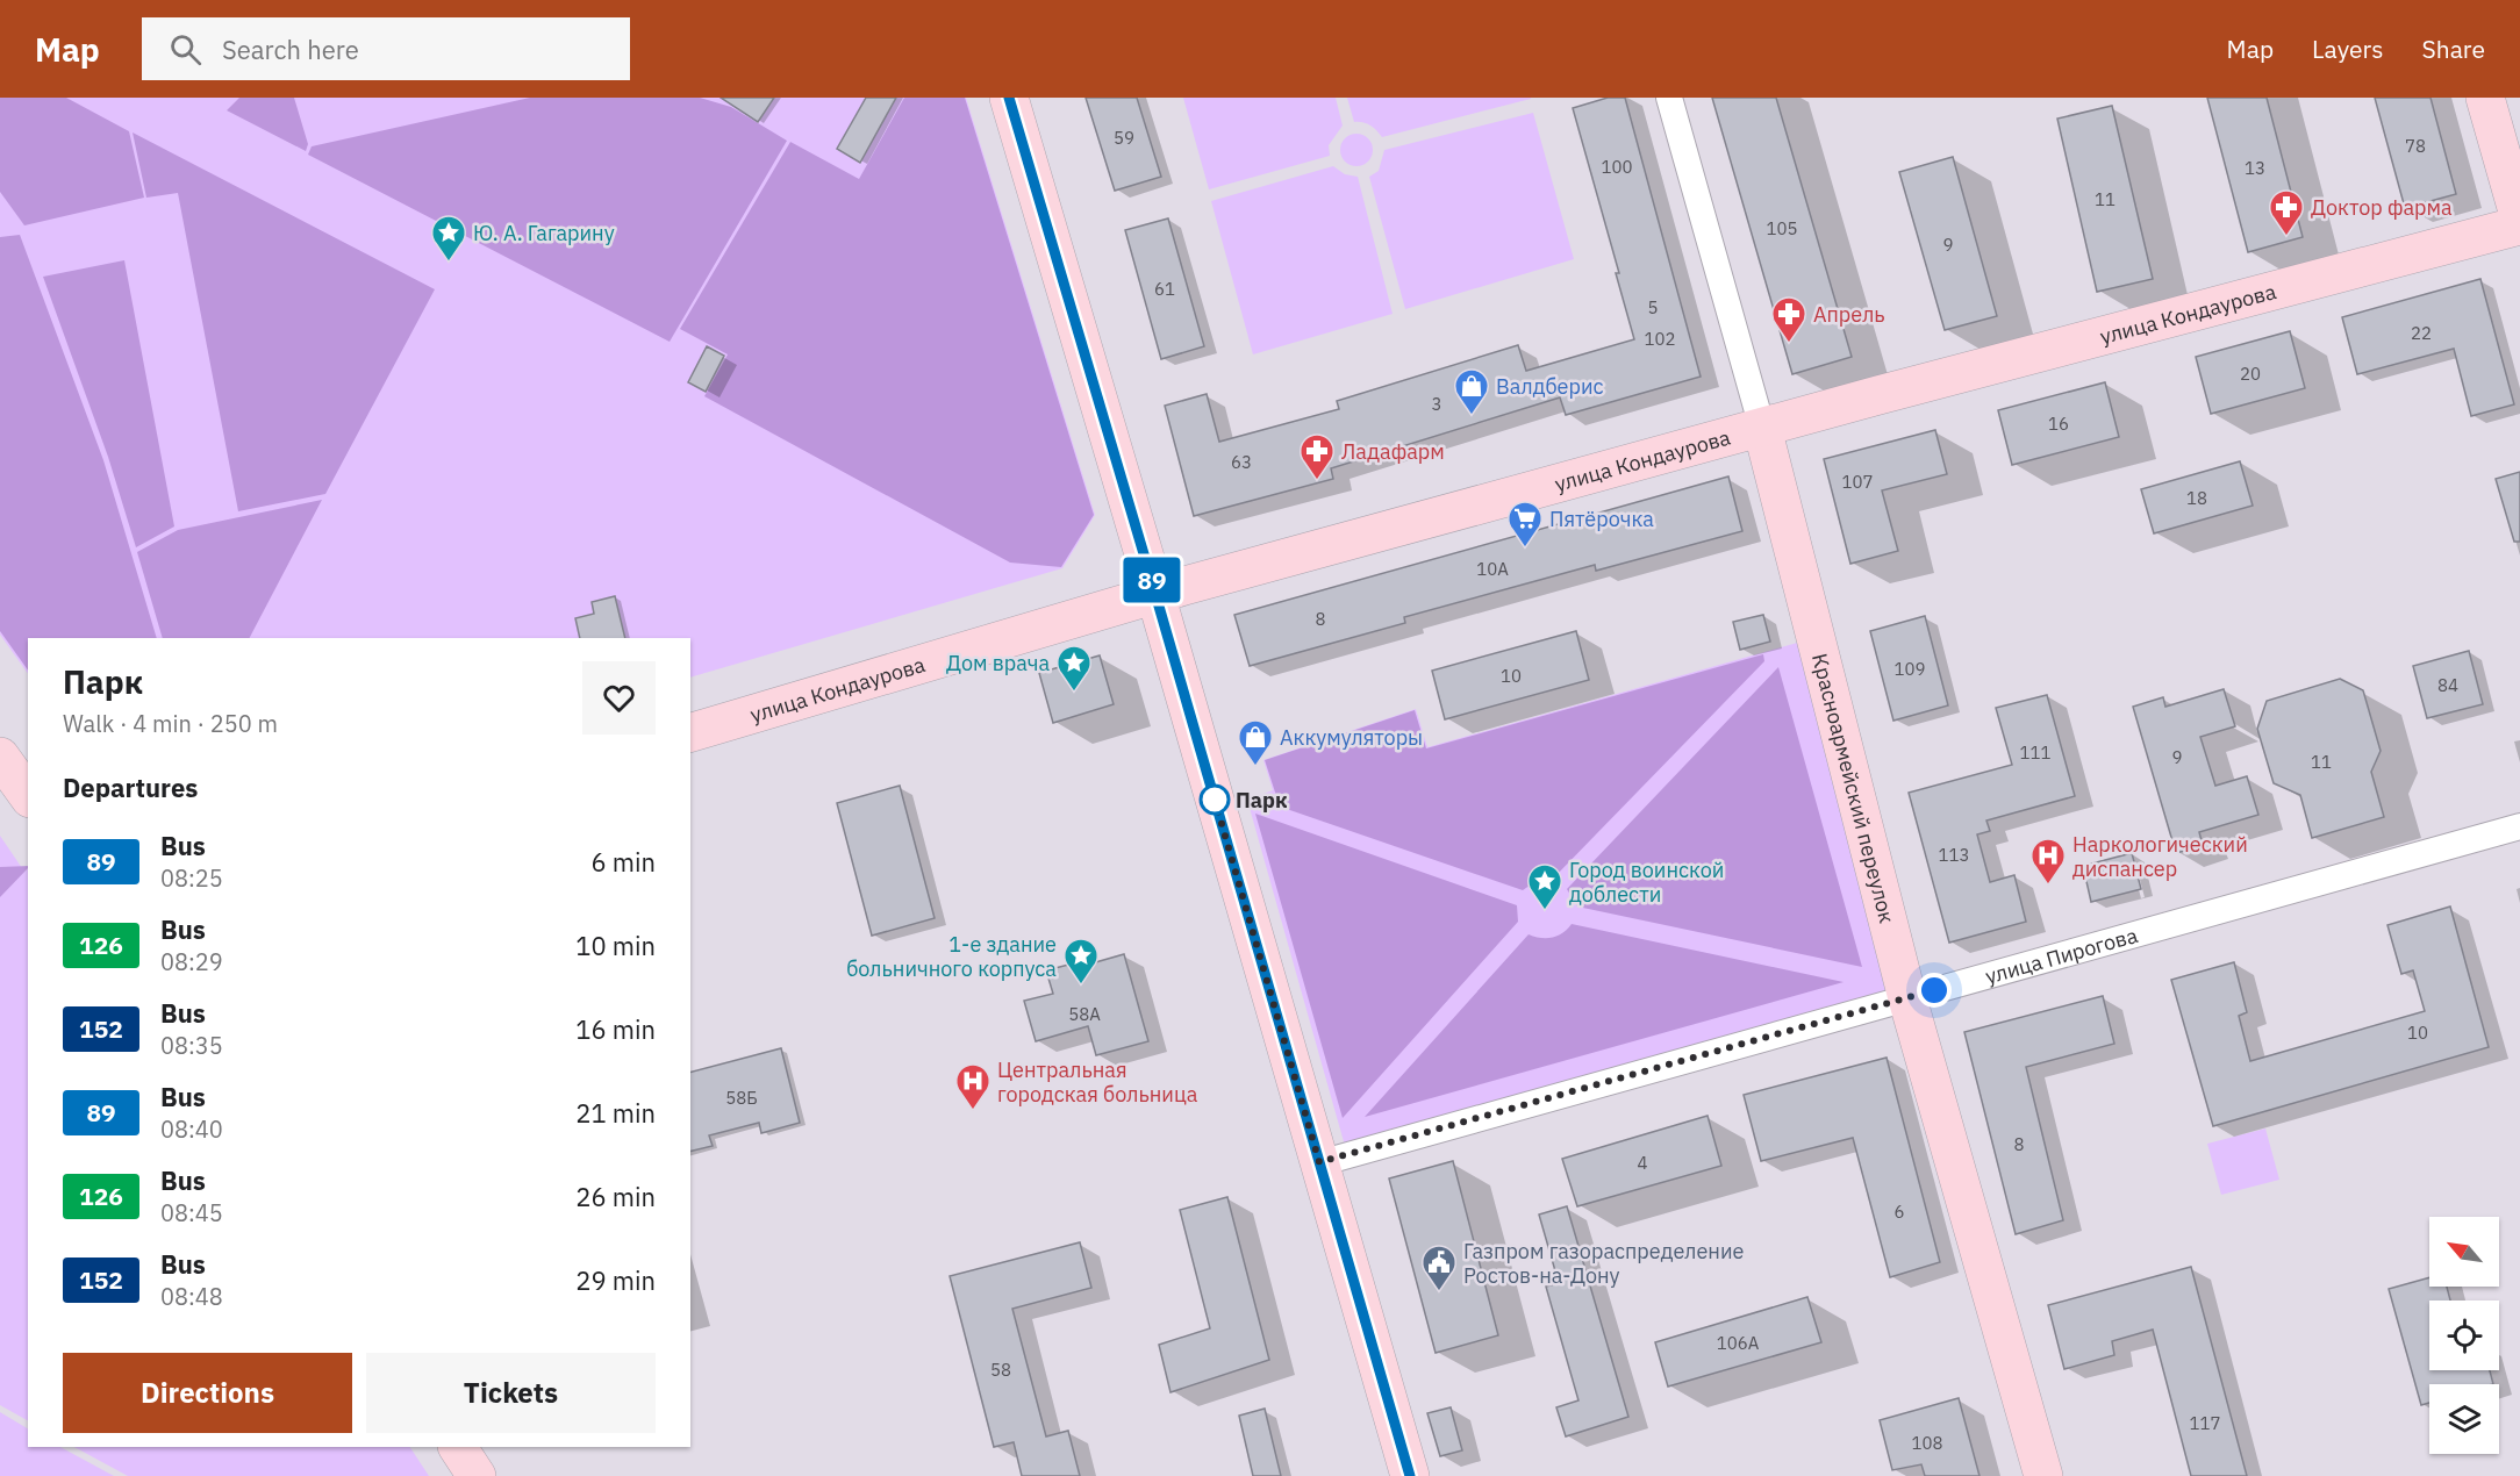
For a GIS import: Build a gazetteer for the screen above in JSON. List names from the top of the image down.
{
  "streets": {
    "street": ["улица Кондаурова", "Красноармейский переулок", "улица Пирогова"]
  },
  "crossings": [
    ["улица Кондаурова", "Красноармейский переулок"],
    ["Красноармейский переулок", "улица Пирогова"]
  ],
  "places": {
    "pharmacy": ["Доктор фарма", "Апрель", "Ладафарм"],
    "place": [
      "Ю. А. Гагарину",
      "Дом врача",
      "Город воинской доблести",
      "1-е здание больничного корпуса"
    ],
    "shop": ["Валдберис", "Аккумуляторы"],
    "supermarket": ["Пятёрочка"],
    "other": ["Парк"],
    "hospital": ["Наркологический диспансер", "Центральная городская больница"],
    "public building": ["Газпром газораспределение Ростов-на-Дону"]
  },
  "lines": ["bus line 89"],
  "house_numbers": [
    "59",
    "78",
    "100",
    "13",
    "11",
    "105",
    "9",
    "61",
    "5",
    "22",
    "102",
    "20",
    "3",
    "16",
    "63",
    "107",
    "18",
    "10А",
    "8",
    "109",
    "10",
    "84",
    "111",
    "9",
    "11",
    "113",
    "58А",
    "10",
    "58Б",
    "8",
    "4",
    "6",
    "106А",
    "58",
    "117",
    "108"
  ],
  "north": "top left",
  "page": {
    "header": "Map",
    "search": "Search here",
    "nav": ["Map", "Layers", "Share"],
    "on_map": "89",
    "heading": [
      ["Парк", "Walk · 4 min · 250 m"],
      "Departures"
    ],
    "list": [
      {
        "mark": "89",
        "name": "Bus",
        "note": "08:25",
        "value": "6 min"
      },
      {
        "mark": "126",
        "name": "Bus",
        "note": "08:29",
        "value": "10 min"
      },
      {
        "mark": "152",
        "name": "Bus",
        "note": "08:35",
        "value": "16 min"
      },
      {
        "mark": "89",
        "name": "Bus",
        "note": "08:40",
        "value": "21 min"
      },
      {
        "mark": "126",
        "name": "Bus",
        "note": "08:45",
        "value": "26 min"
      },
      {
        "mark": "152",
        "name": "Bus",
        "note": "08:48",
        "value": "29 min"
      }
    ],
    "buttons": ["Directions", "Tickets"]
  }
}
